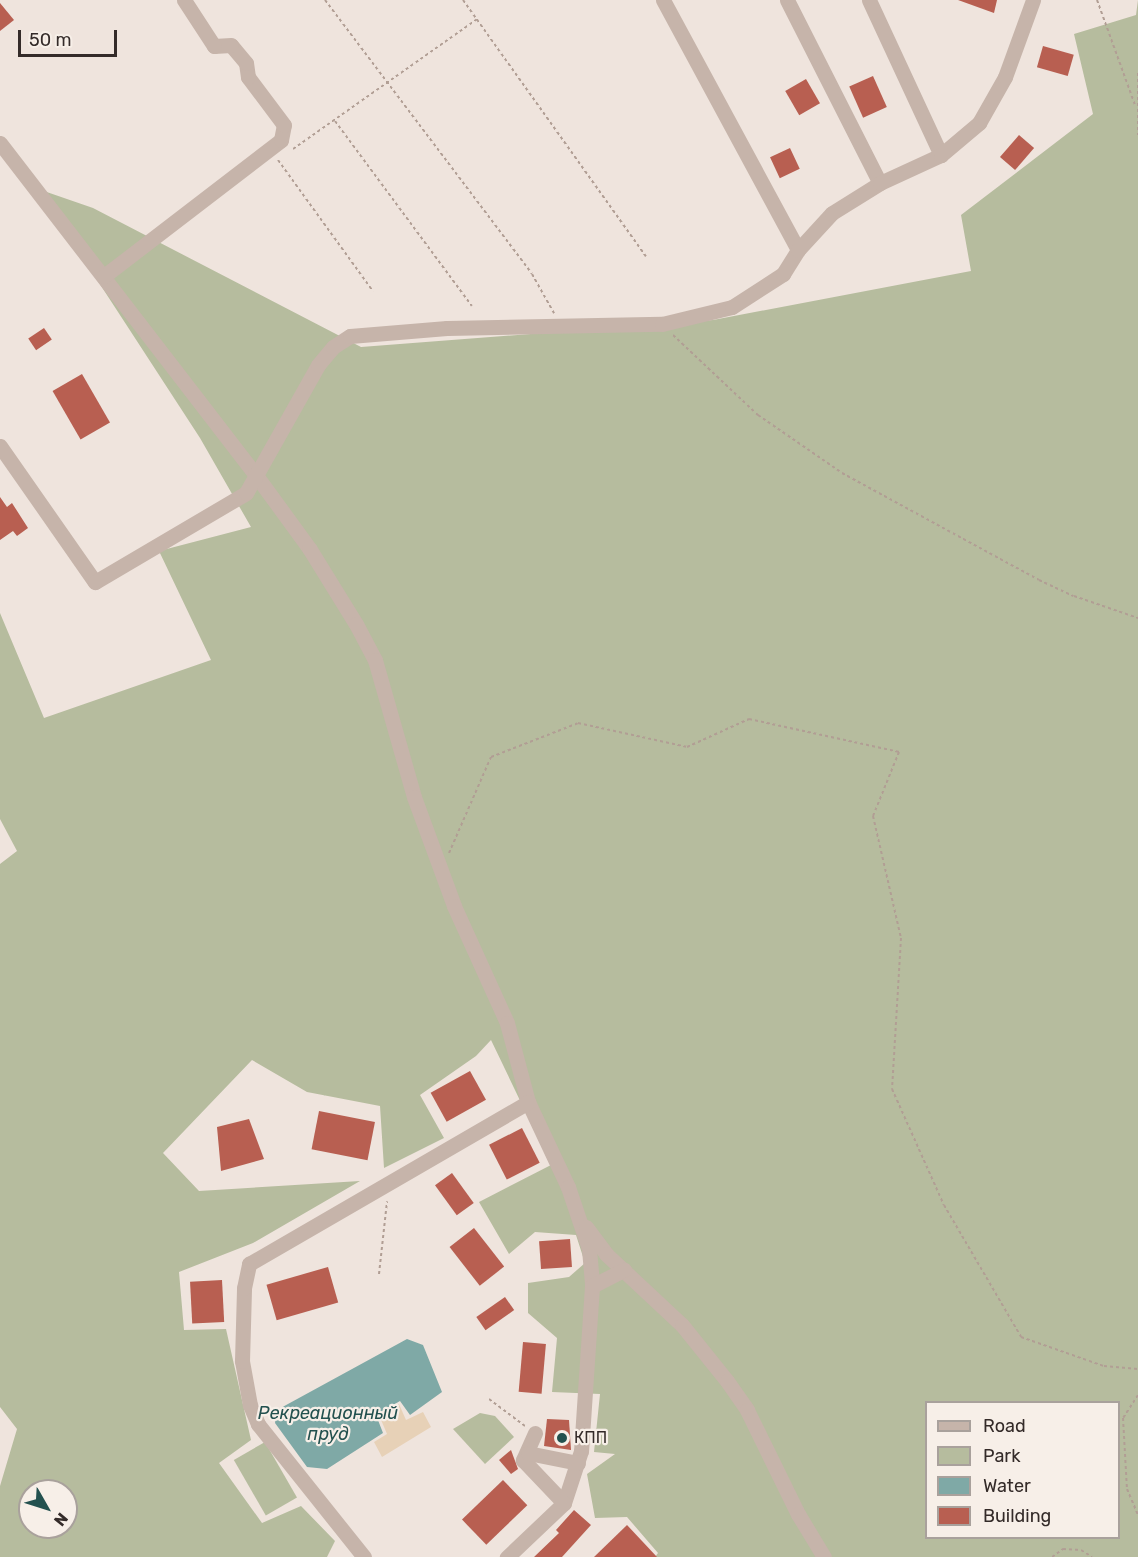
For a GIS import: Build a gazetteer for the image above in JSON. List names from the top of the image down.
{
  "water": ["Рекреационный пруд"],
  "places": ["КПП"],
  "legend": [
    "Road",
    "Park",
    "Water",
    "Building"
  ],
  "scale_bar": "50 m",
  "north": "bottom right"
}
